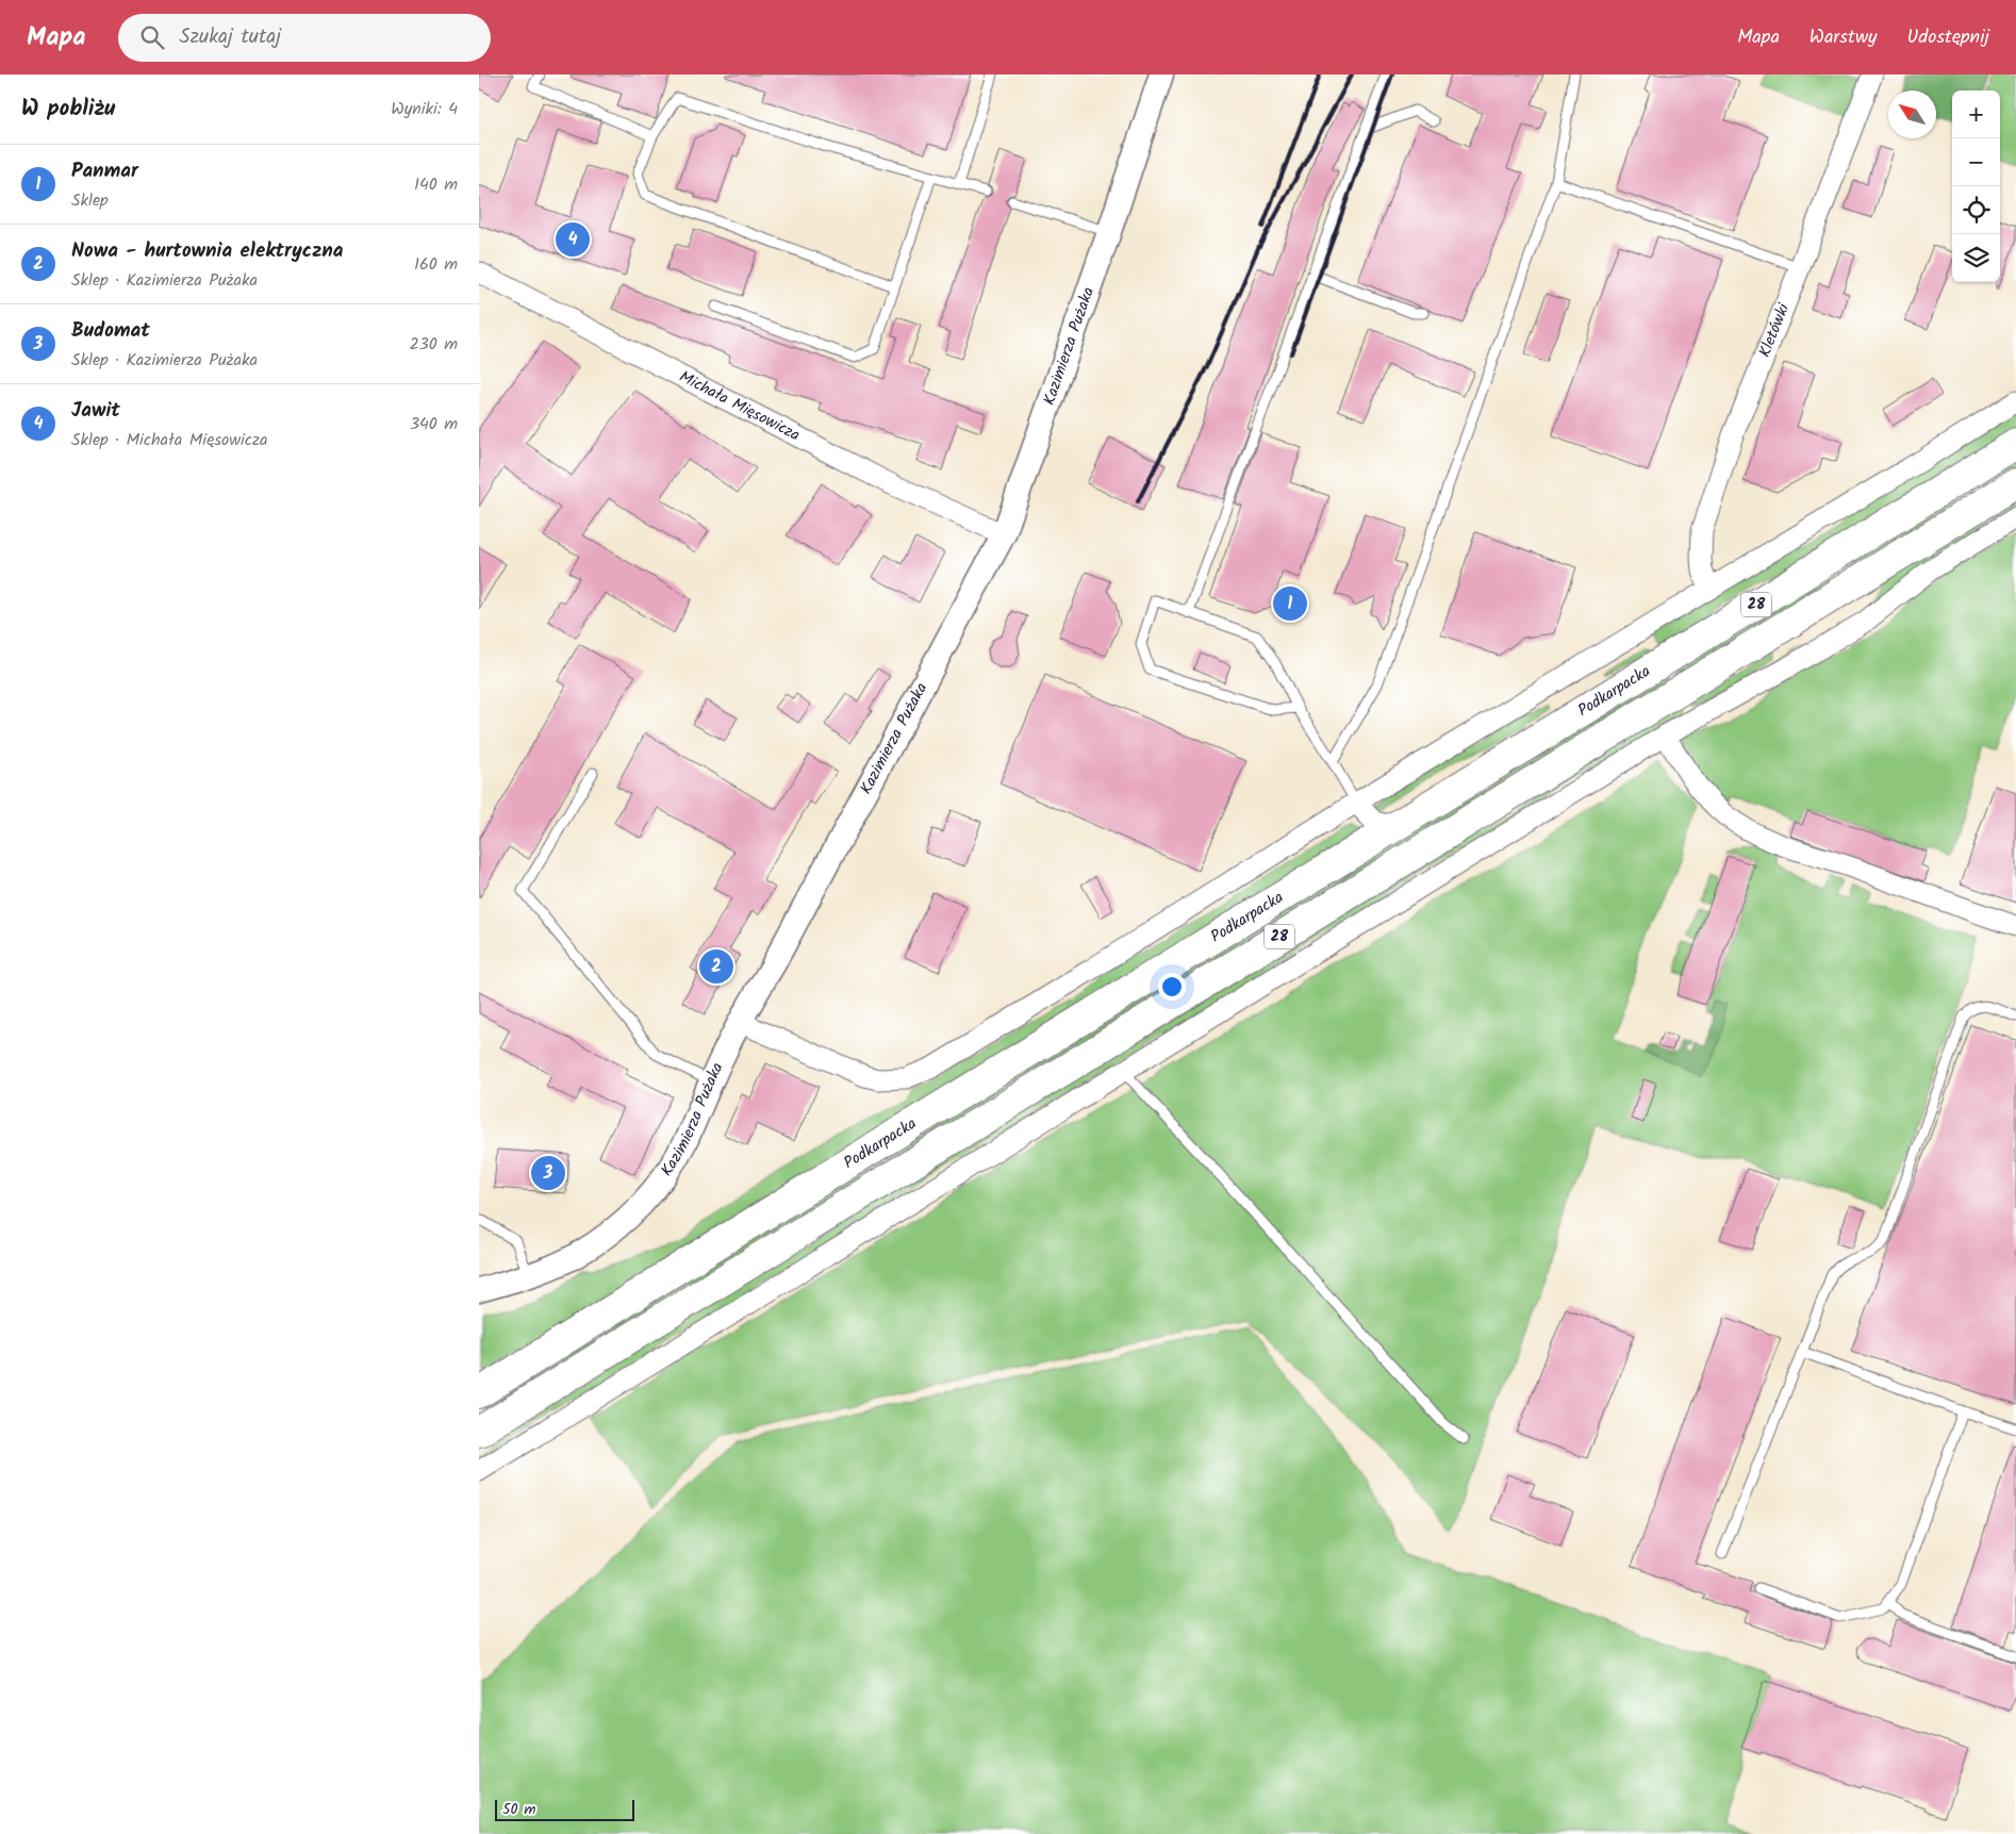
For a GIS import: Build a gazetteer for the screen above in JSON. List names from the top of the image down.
{
  "streets": {
    "main road": ["28", "Podkarpacka"],
    "street": ["Kletówki", "Kazimierza Pużaka", "Michała Mięsowicza"]
  },
  "crossings": [
    ["Kazimierza Pużaka", "Michała Mięsowicza"]
  ],
  "scale_bar": "50 m",
  "north": "top left",
  "page": {
    "header": "Mapa",
    "search": "Szukaj tutaj",
    "nav": ["Mapa", "Warstwy", "Udostępnij"],
    "heading": ["W pobliżu", "Wyniki: 4"],
    "map_buttons": ["+", "−"],
    "list": [
      {
        "mark": "1",
        "name": "Panmar",
        "note": "Sklep",
        "value": "140 m"
      },
      {
        "mark": "2",
        "name": "Nowa - hurtownia elektryczna",
        "note": "Sklep · Kazimierza Pużaka",
        "value": "160 m"
      },
      {
        "mark": "3",
        "name": "Budomat",
        "note": "Sklep · Kazimierza Pużaka",
        "value": "230 m"
      },
      {
        "mark": "4",
        "name": "Jawit",
        "note": "Sklep · Michała Mięsowicza",
        "value": "340 m"
      }
    ],
    "pins": [
      "4",
      "1",
      "2",
      "3"
    ],
    "scale": "50 m"
  }
}
